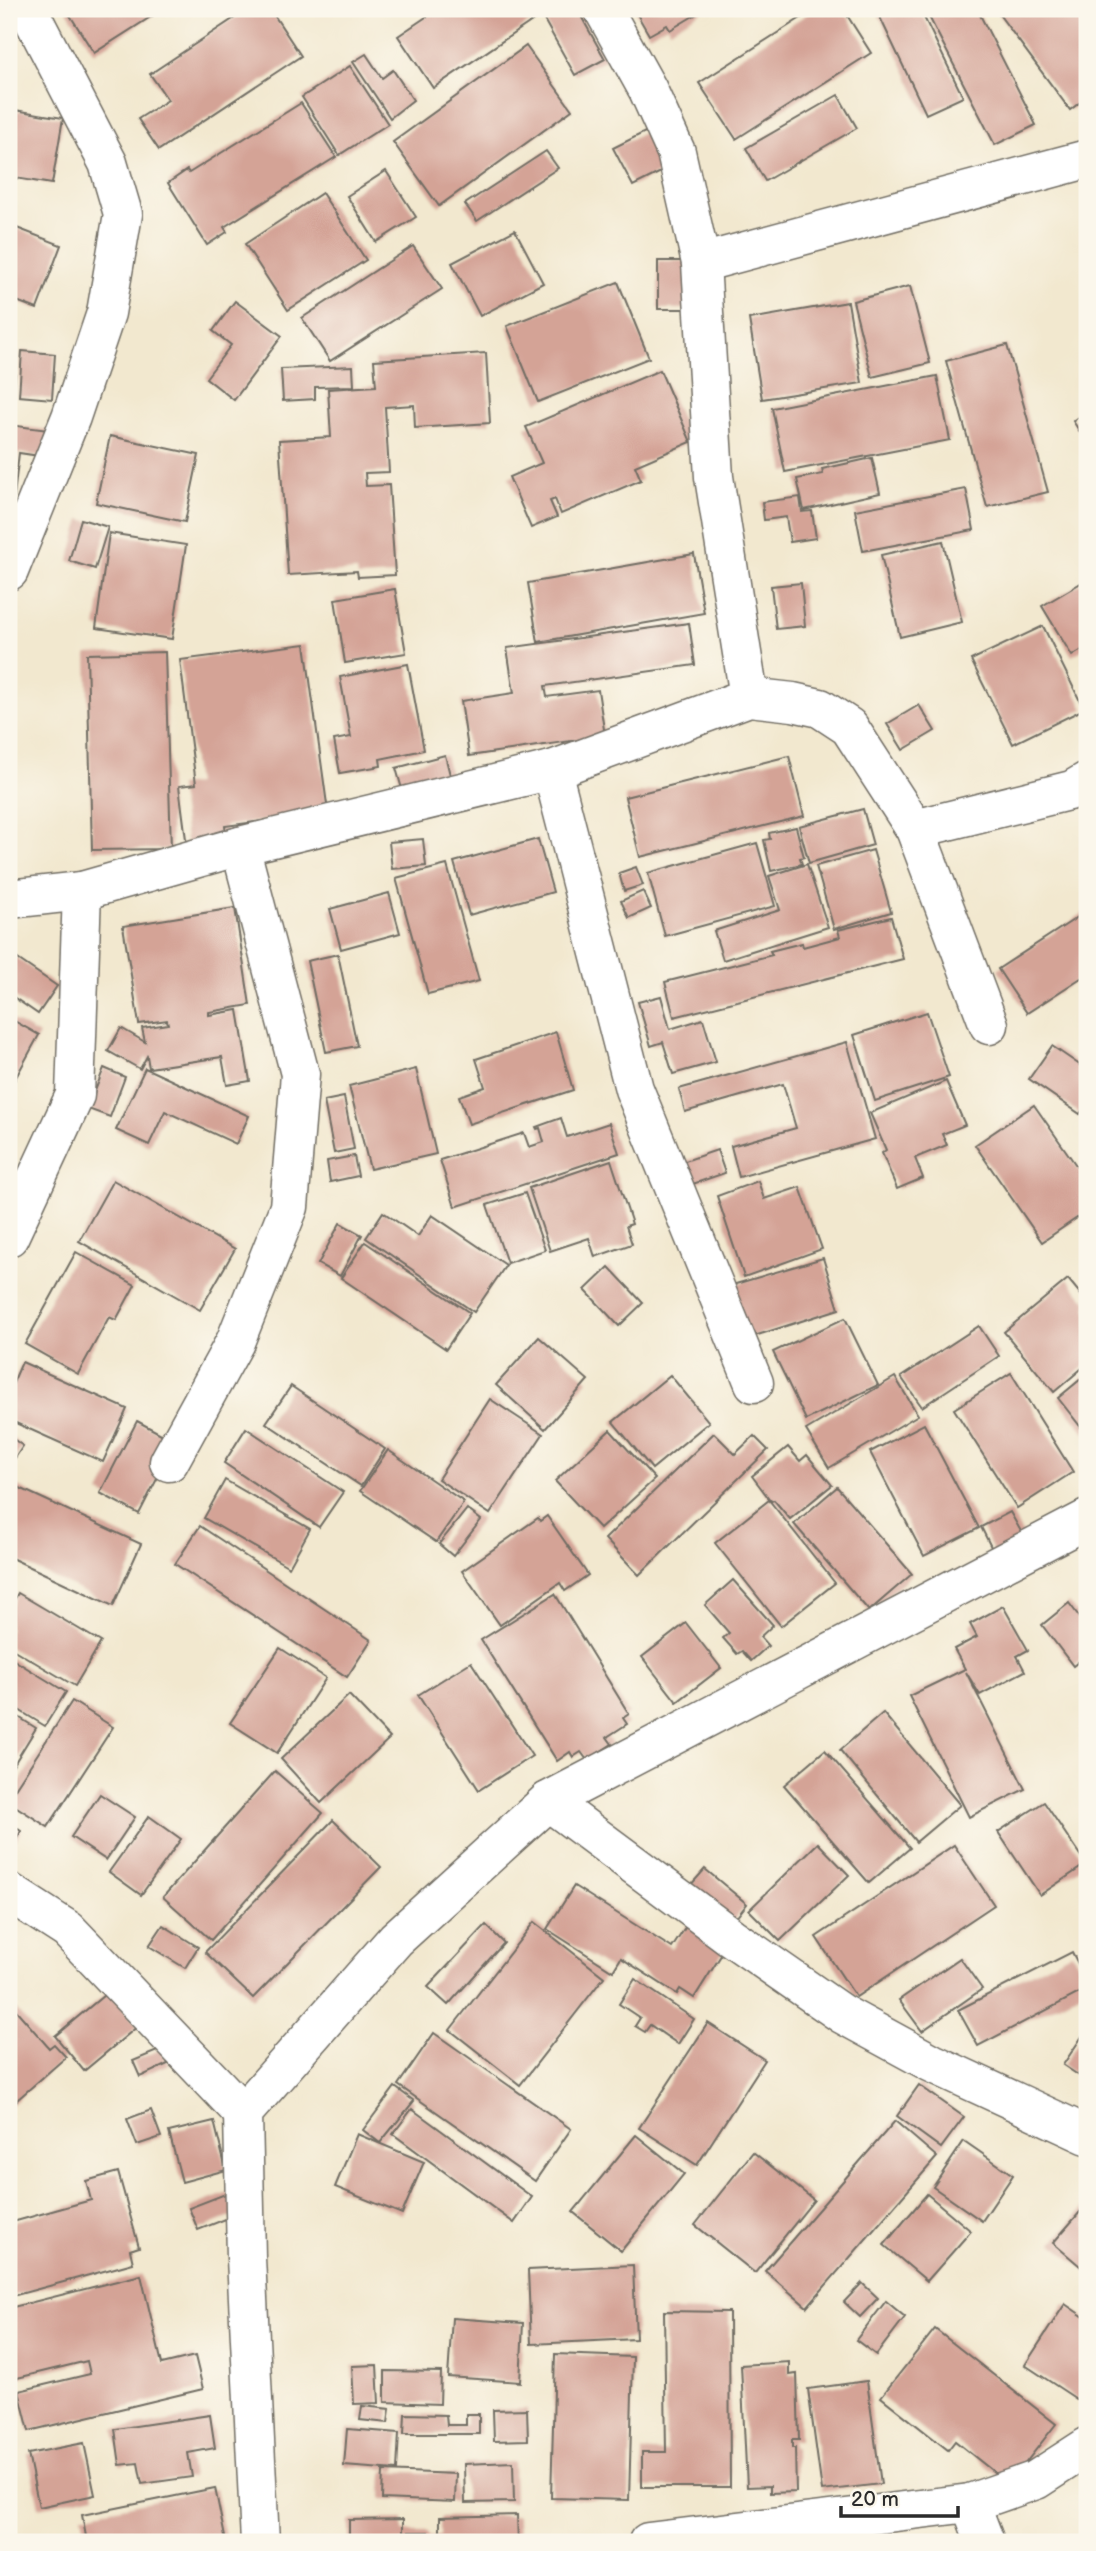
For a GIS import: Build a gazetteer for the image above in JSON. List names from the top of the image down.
{
  "scale_bar": "20 m"
}
